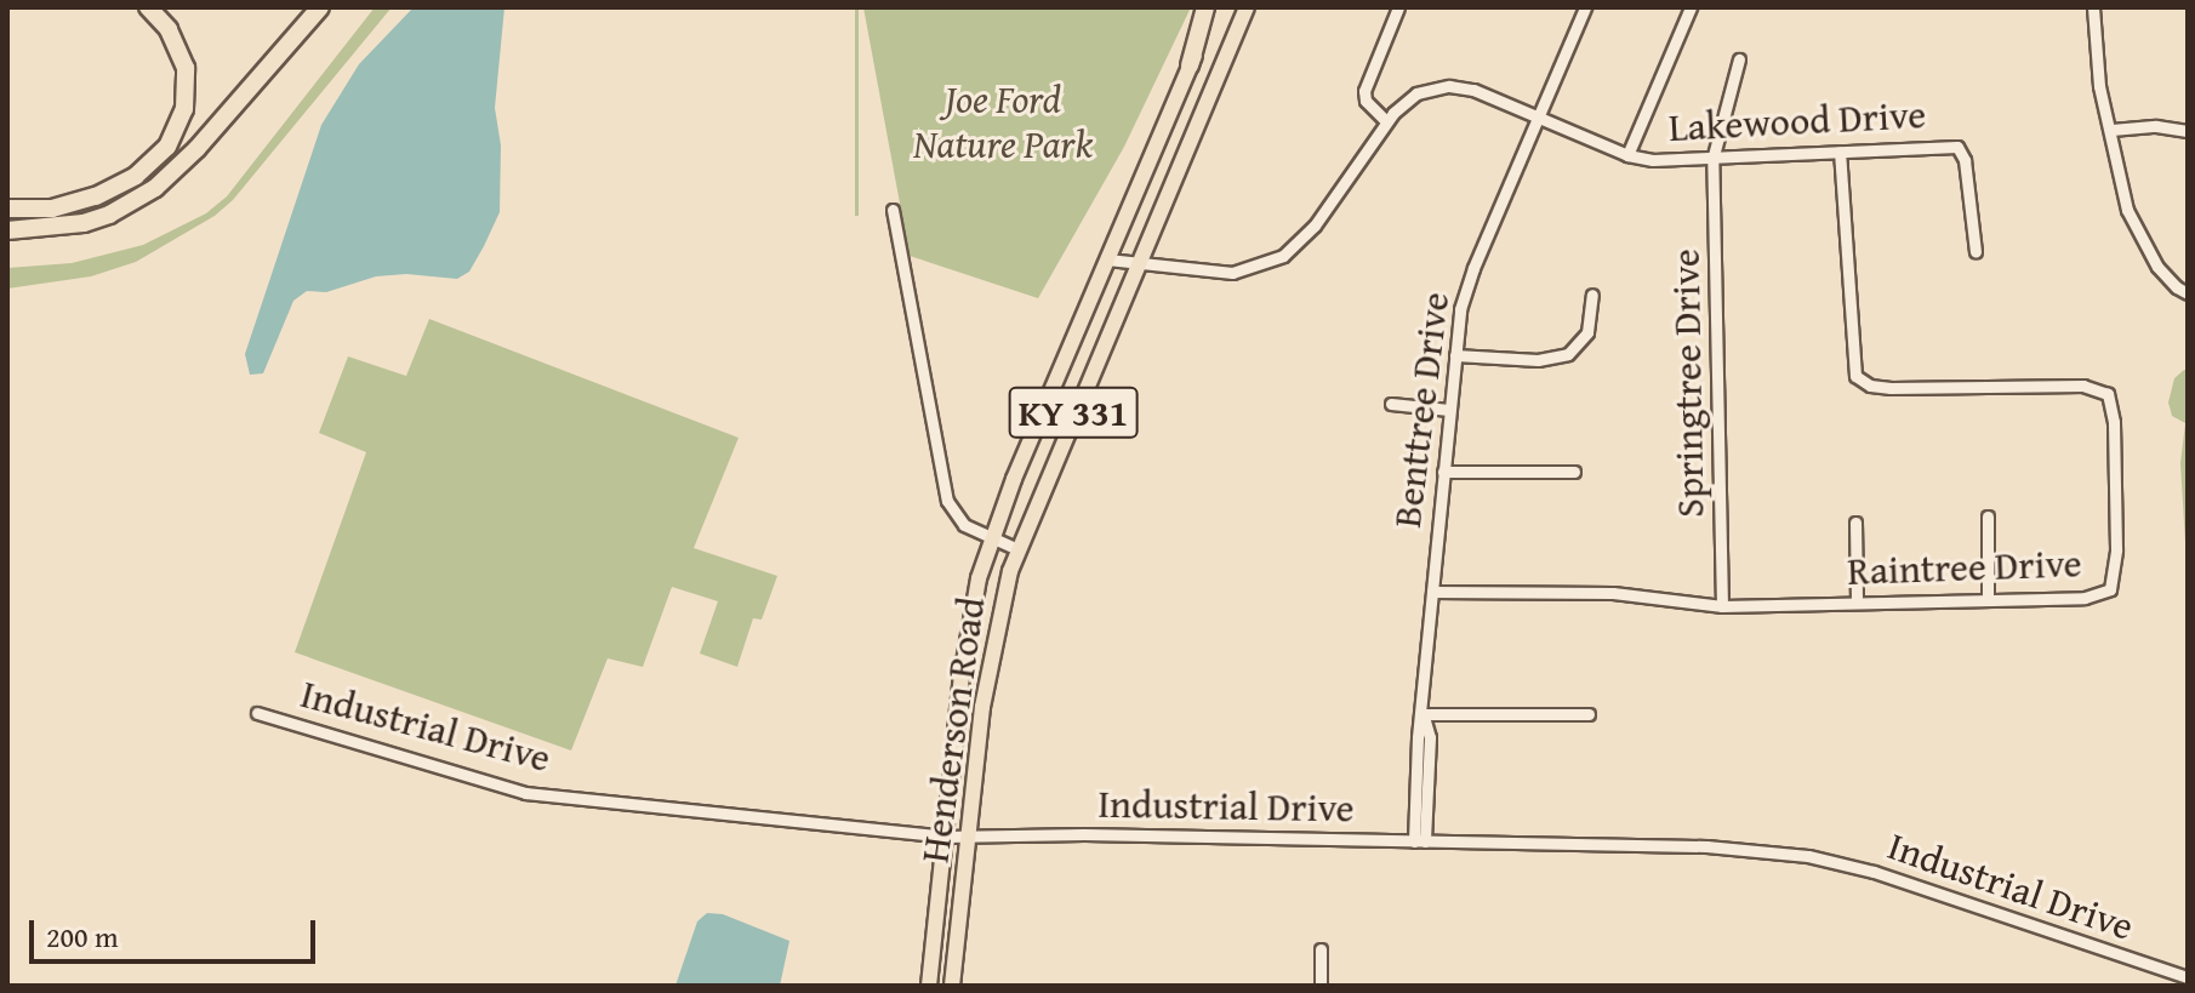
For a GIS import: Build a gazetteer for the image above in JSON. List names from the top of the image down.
{
  "streets": {
    "main road": ["KY 331", "Henderson Road"],
    "street": [
      "Lakewood Drive",
      "Springtree Drive",
      "Benttree Drive",
      "Raintree Drive",
      "Industrial Drive"
    ]
  },
  "crossings": [
    ["Lakewood Drive", "Springtree Drive"],
    ["Lakewood Drive", "Benttree Drive"],
    ["Lakewood Drive", "Raintree Drive"],
    ["Lakewood Drive", "Henderson Road"],
    ["Springtree Drive", "Raintree Drive"],
    ["Benttree Drive", "Raintree Drive"],
    ["Benttree Drive", "Industrial Drive"],
    ["Industrial Drive", "Henderson Road"]
  ],
  "parks": ["Joe Ford Nature Park"],
  "scale_bar": "200 m"
}
